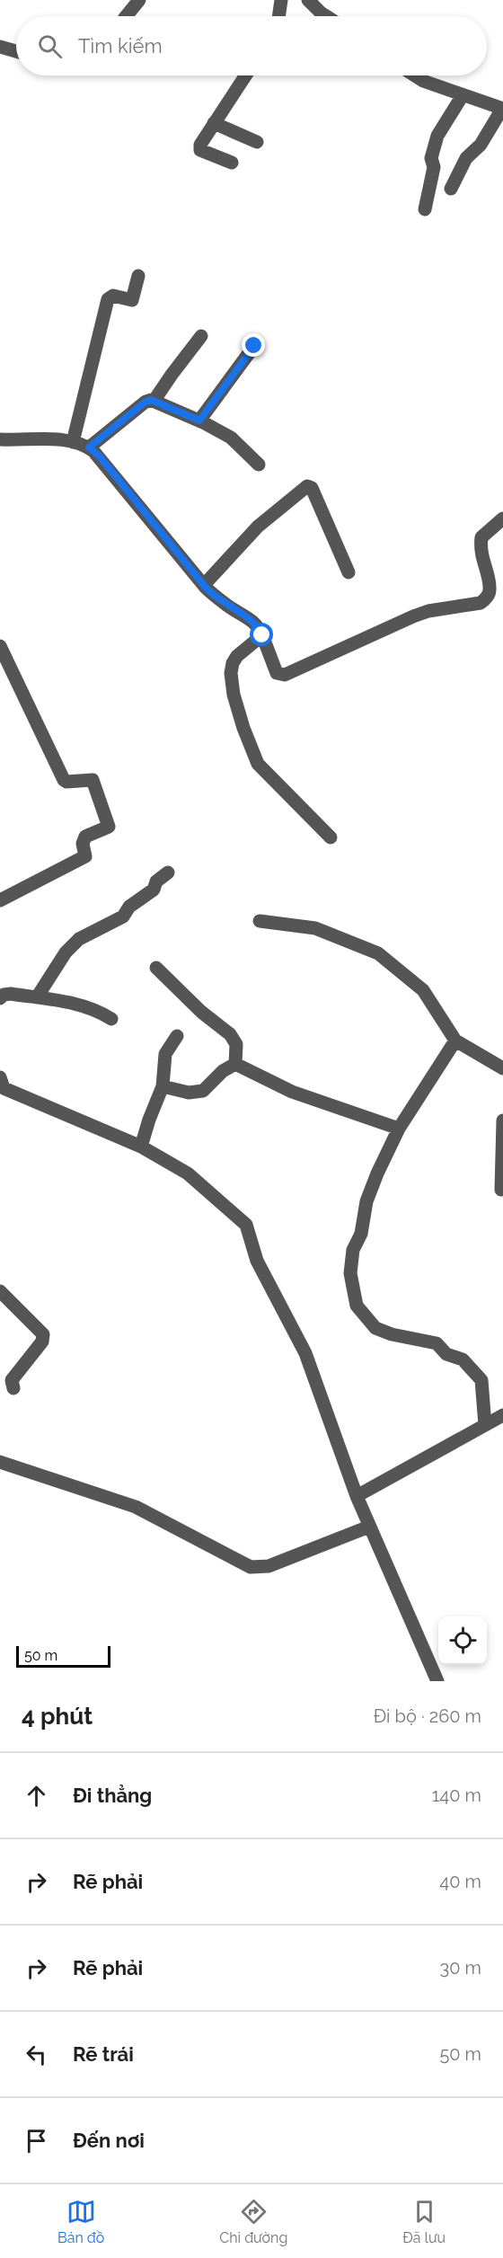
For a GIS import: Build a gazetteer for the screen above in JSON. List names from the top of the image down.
{
  "scale_bar": "50 m",
  "page": {
    "search": "Tìm kiếm",
    "scale": "50 m",
    "heading": ["4 phút", "Đi bộ · 260 m"],
    "list": [
      ["Đi thẳng", "140 m"],
      ["Rẽ phải", "40 m"],
      ["Rẽ phải", "30 m"],
      ["Rẽ trái", "50 m"],
      "Đến nơi"
    ],
    "nav": ["Bản đồ", "Chỉ đường", "Đã lưu"]
  }
}
